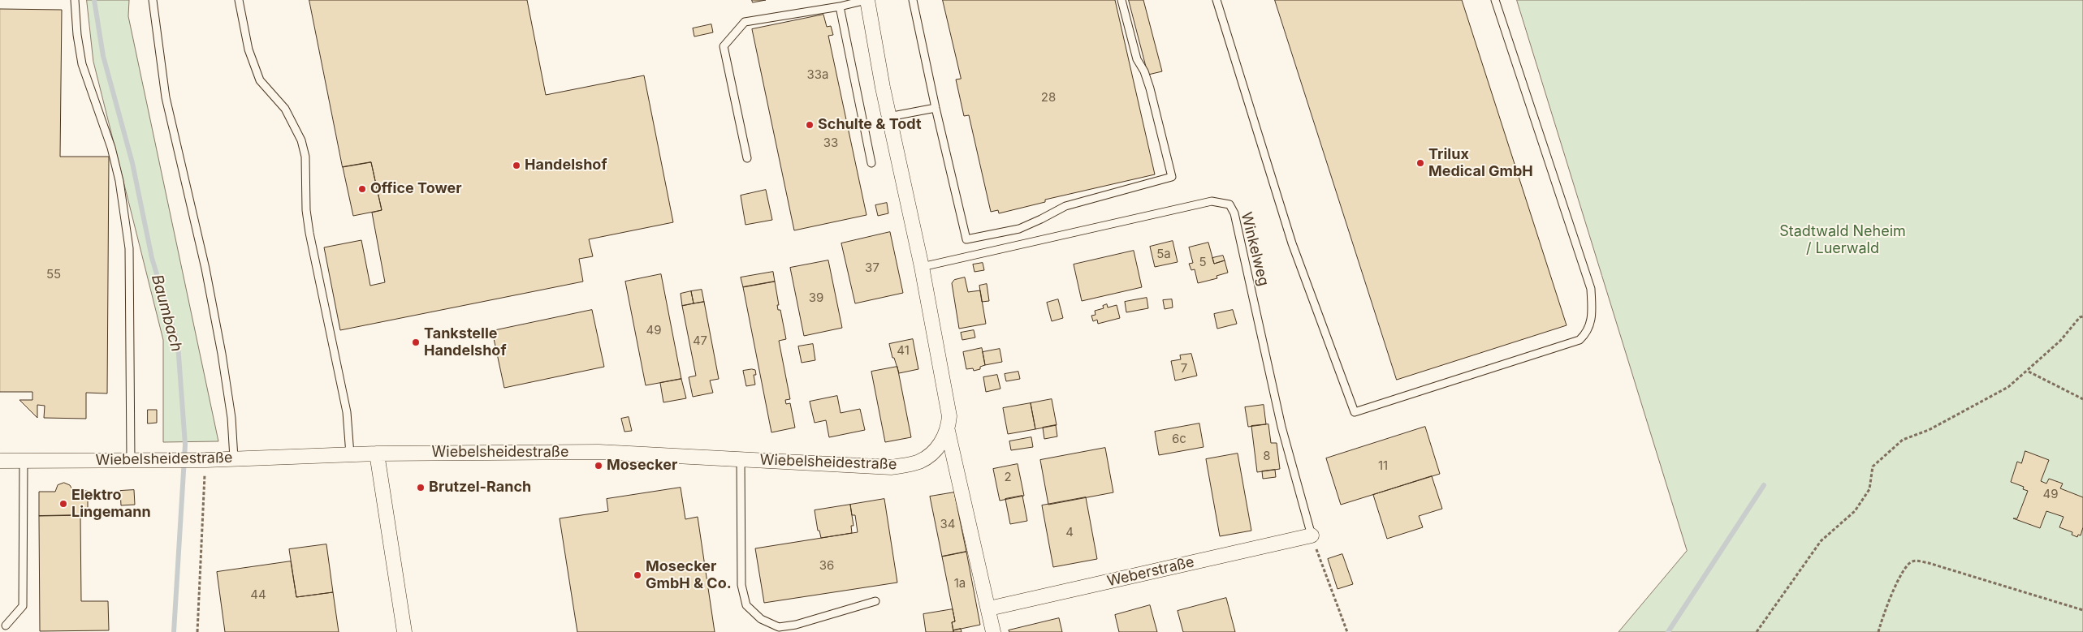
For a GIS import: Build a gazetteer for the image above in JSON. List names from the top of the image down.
{
  "streets": {
    "street": ["Wiebelsheidestraße", "Weberstraße"],
    "lane": ["Winkelweg"]
  },
  "crossings": [
    ["Winkelweg", "Wiebelsheidestraße"],
    ["Winkelweg", "Weberstraße"]
  ],
  "water": ["Baumbach"],
  "parks": ["Stadtwald Neheim / Luerwald"],
  "places": [
    "Schulte & Todt",
    "Trilux Medical GmbH",
    "Handelshof",
    "Office Tower",
    "Tankstelle Handelshof",
    "Mosecker",
    "Brutzel-Ranch",
    "Elektro Lingemann",
    "Mosecker GmbH & Co."
  ],
  "house_numbers": [
    "33a",
    "28",
    "33",
    "5a",
    "5",
    "37",
    "55",
    "39",
    "49",
    "47",
    "41",
    "7",
    "6c",
    "8",
    "11",
    "2",
    "49",
    "34",
    "4",
    "36",
    "1a",
    "44"
  ]
}
